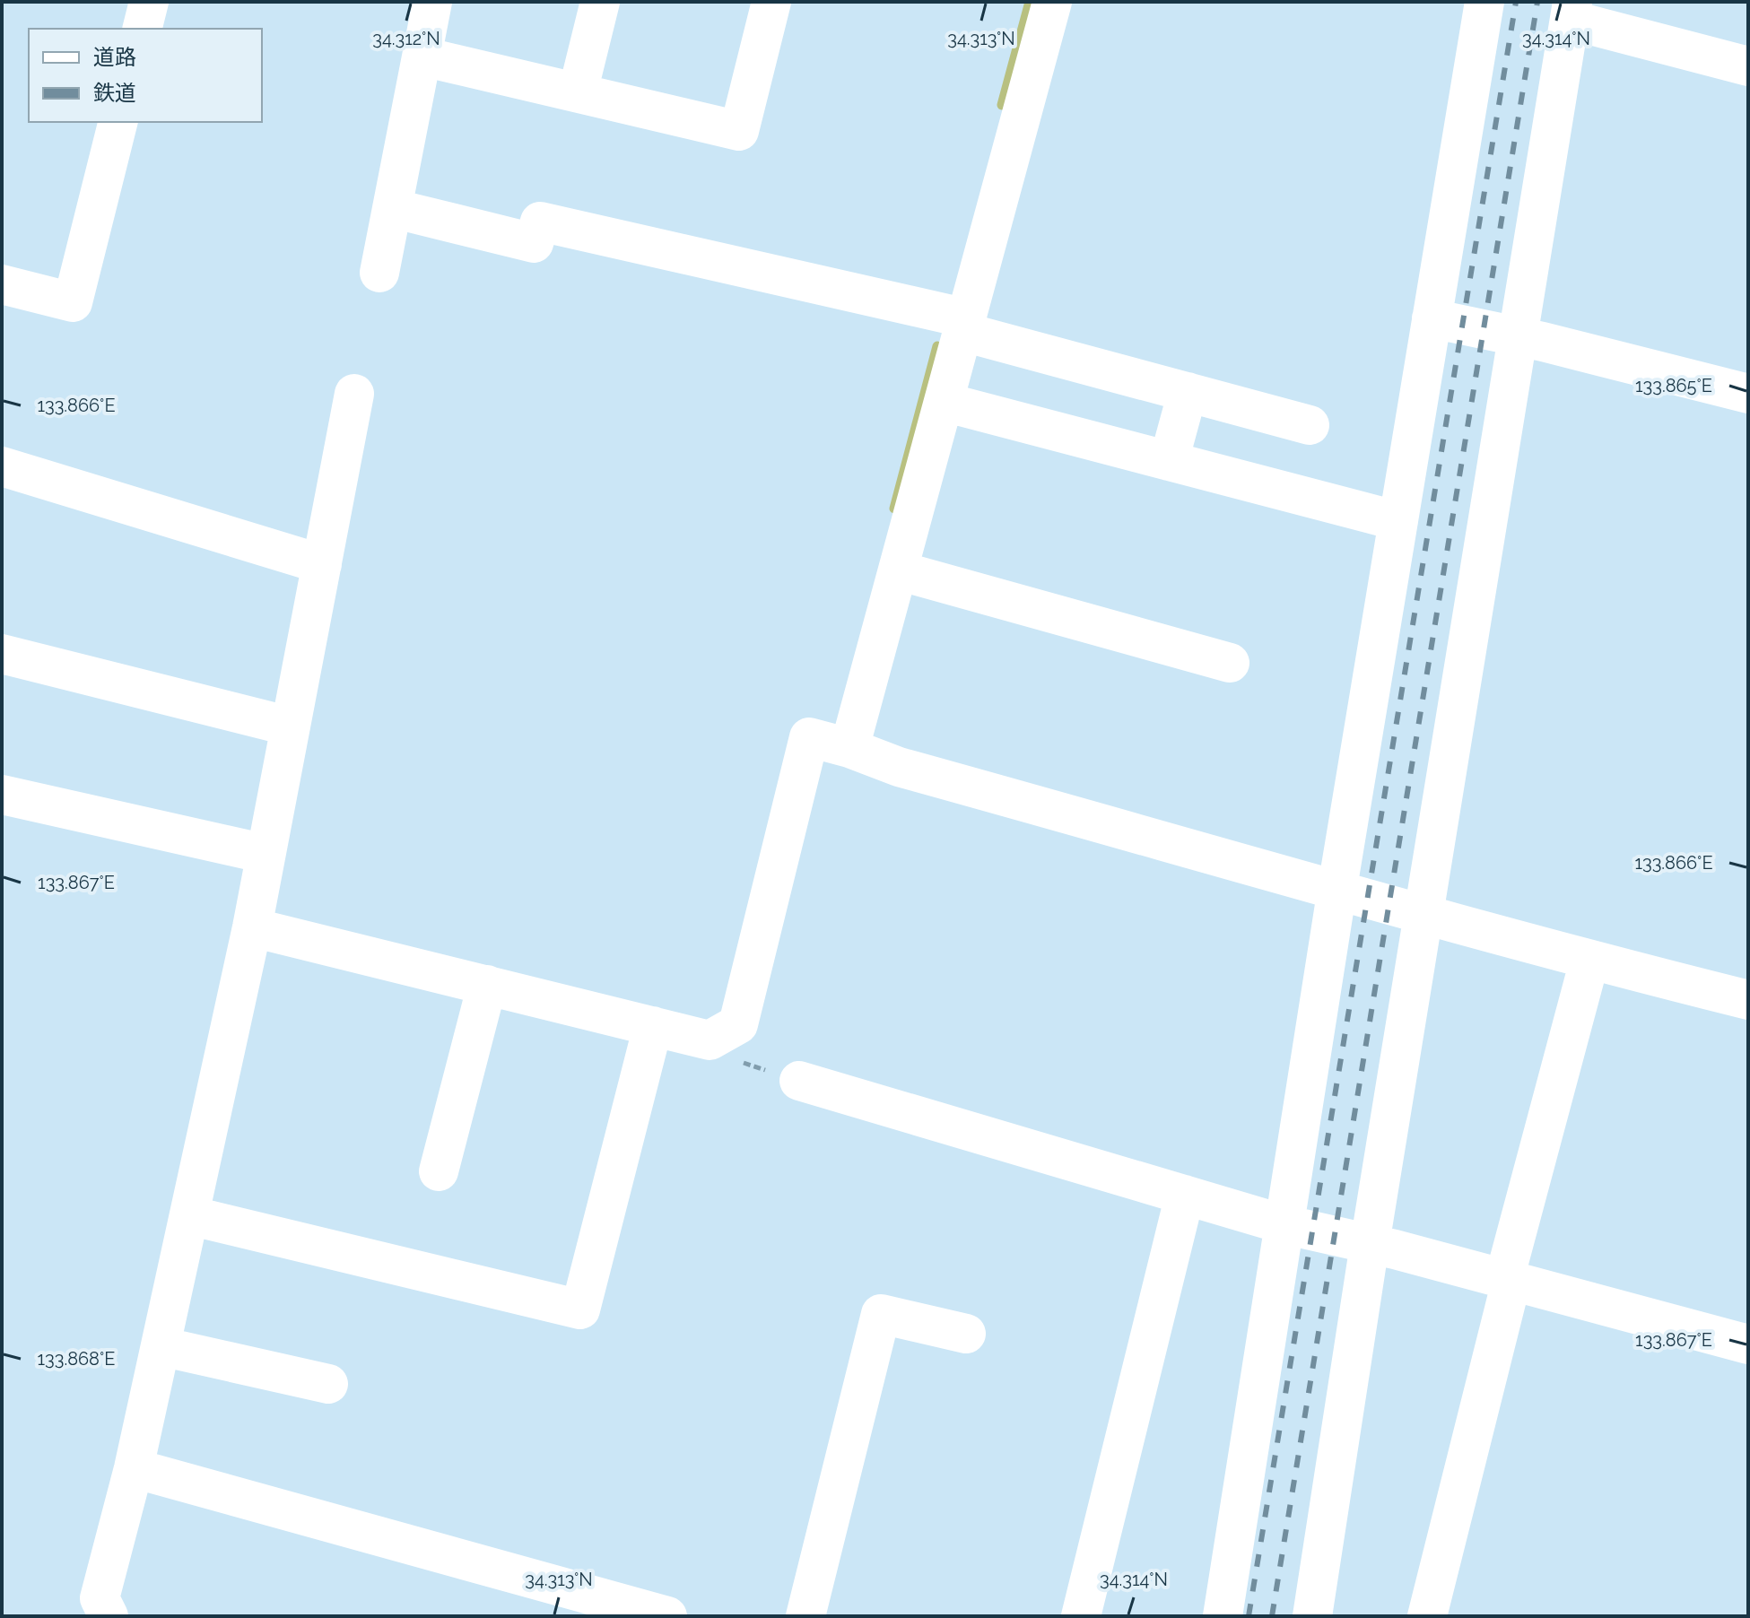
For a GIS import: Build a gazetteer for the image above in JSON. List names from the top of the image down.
{
  "legend": ["道路", "鉄道"],
  "coordinates": [
    "34.312°N",
    "34.313°N",
    "34.314°N",
    "133.865°E",
    "133.866°E",
    "133.867°E",
    "133.868°E"
  ]
}
